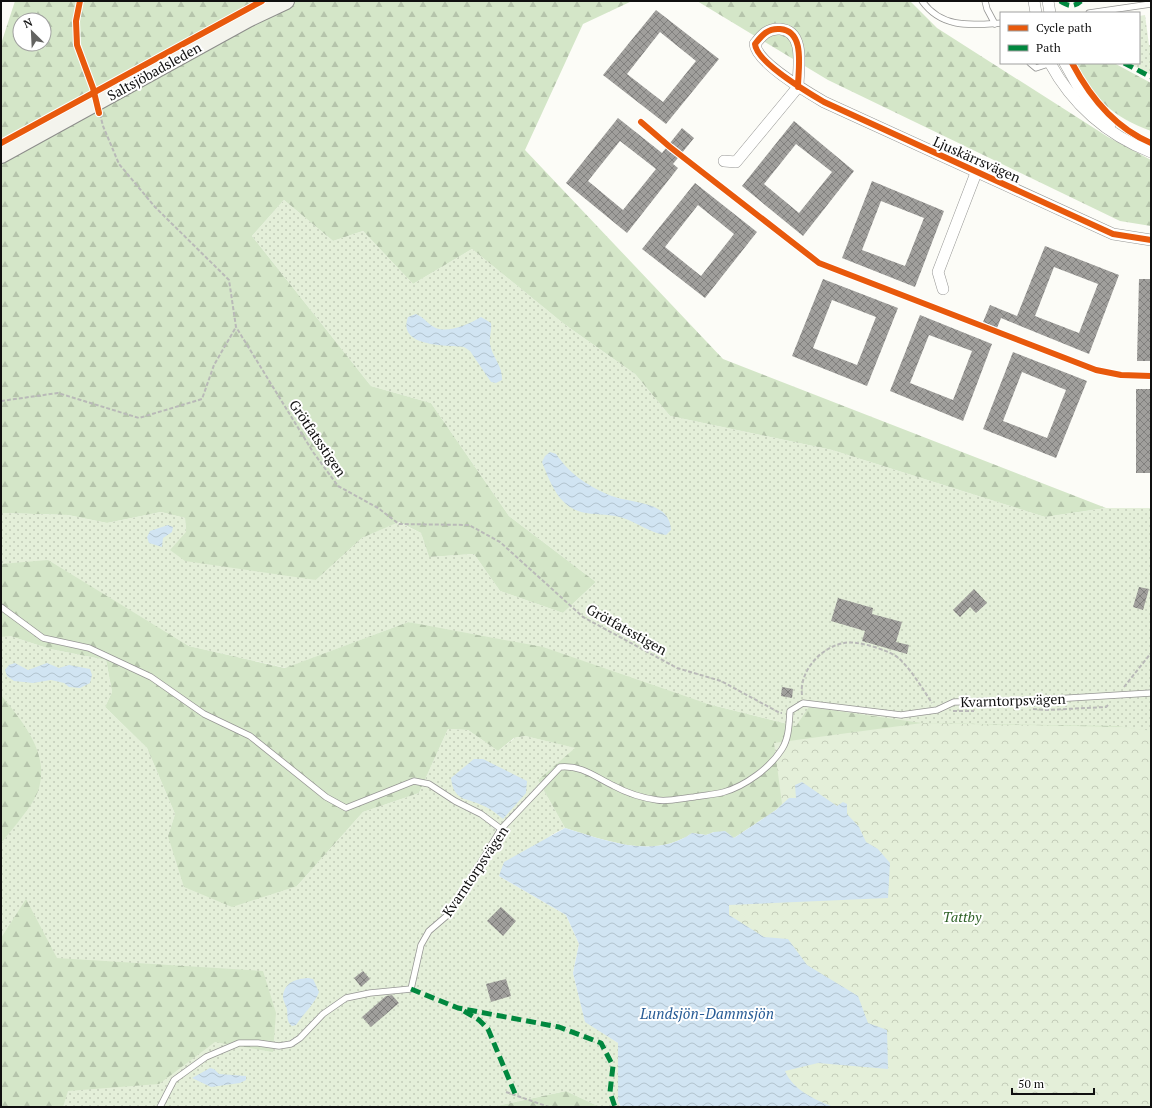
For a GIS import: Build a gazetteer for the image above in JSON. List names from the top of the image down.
{
  "streets": {
    "main road": ["Saltsjöbadsleden"],
    "street": ["Ljuskärrsvägen"],
    "lane": ["Kvarntorpsvägen"],
    "path": ["Grötfatsstigen"]
  },
  "crossings": [
    ["Grötfatsstigen", "Kvarntorpsvägen"]
  ],
  "water": ["Lundsjön-Dammsjön"],
  "parks": ["Tattby"],
  "legend": ["Cycle path", "Path"],
  "scale_bar": "50 m",
  "north": "top left"
}
